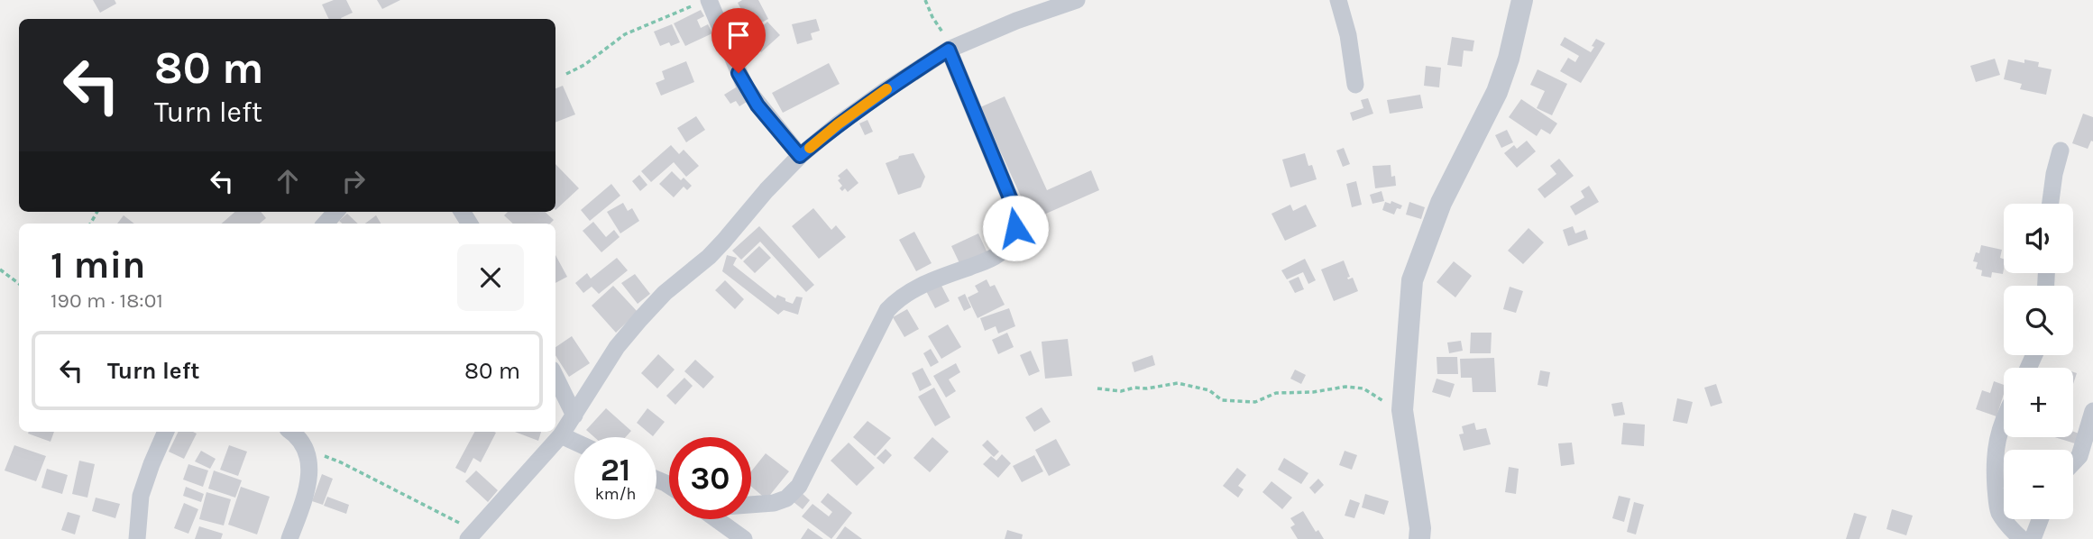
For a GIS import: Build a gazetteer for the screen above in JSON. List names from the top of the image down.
{
  "page": {
    "turn": ["80 m", "Turn left"],
    "map_buttons": ["+", "−"],
    "heading": ["1 min", "190 m · 18:01"],
    "list": [
      {
        "name": "Turn left",
        "value": "80 m"
      }
    ],
    "speed": "21 km/h",
    "limit": "30"
  }
}
